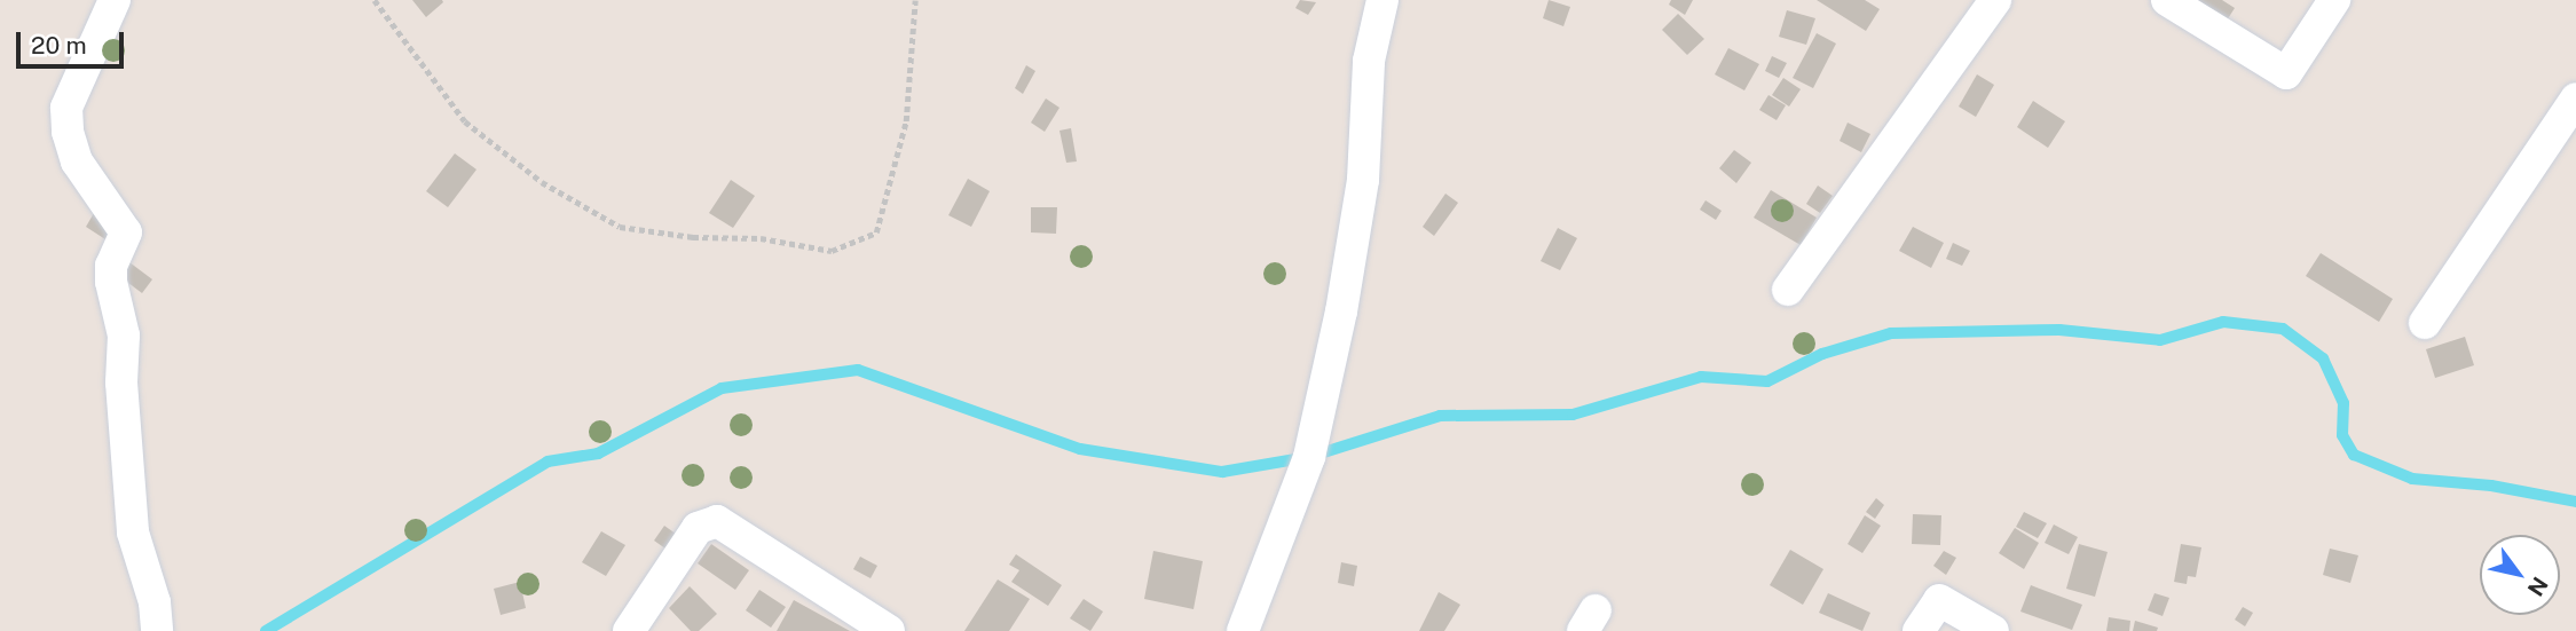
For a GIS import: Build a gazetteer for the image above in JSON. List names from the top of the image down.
{
  "scale_bar": "20 m",
  "north": "bottom right"
}
